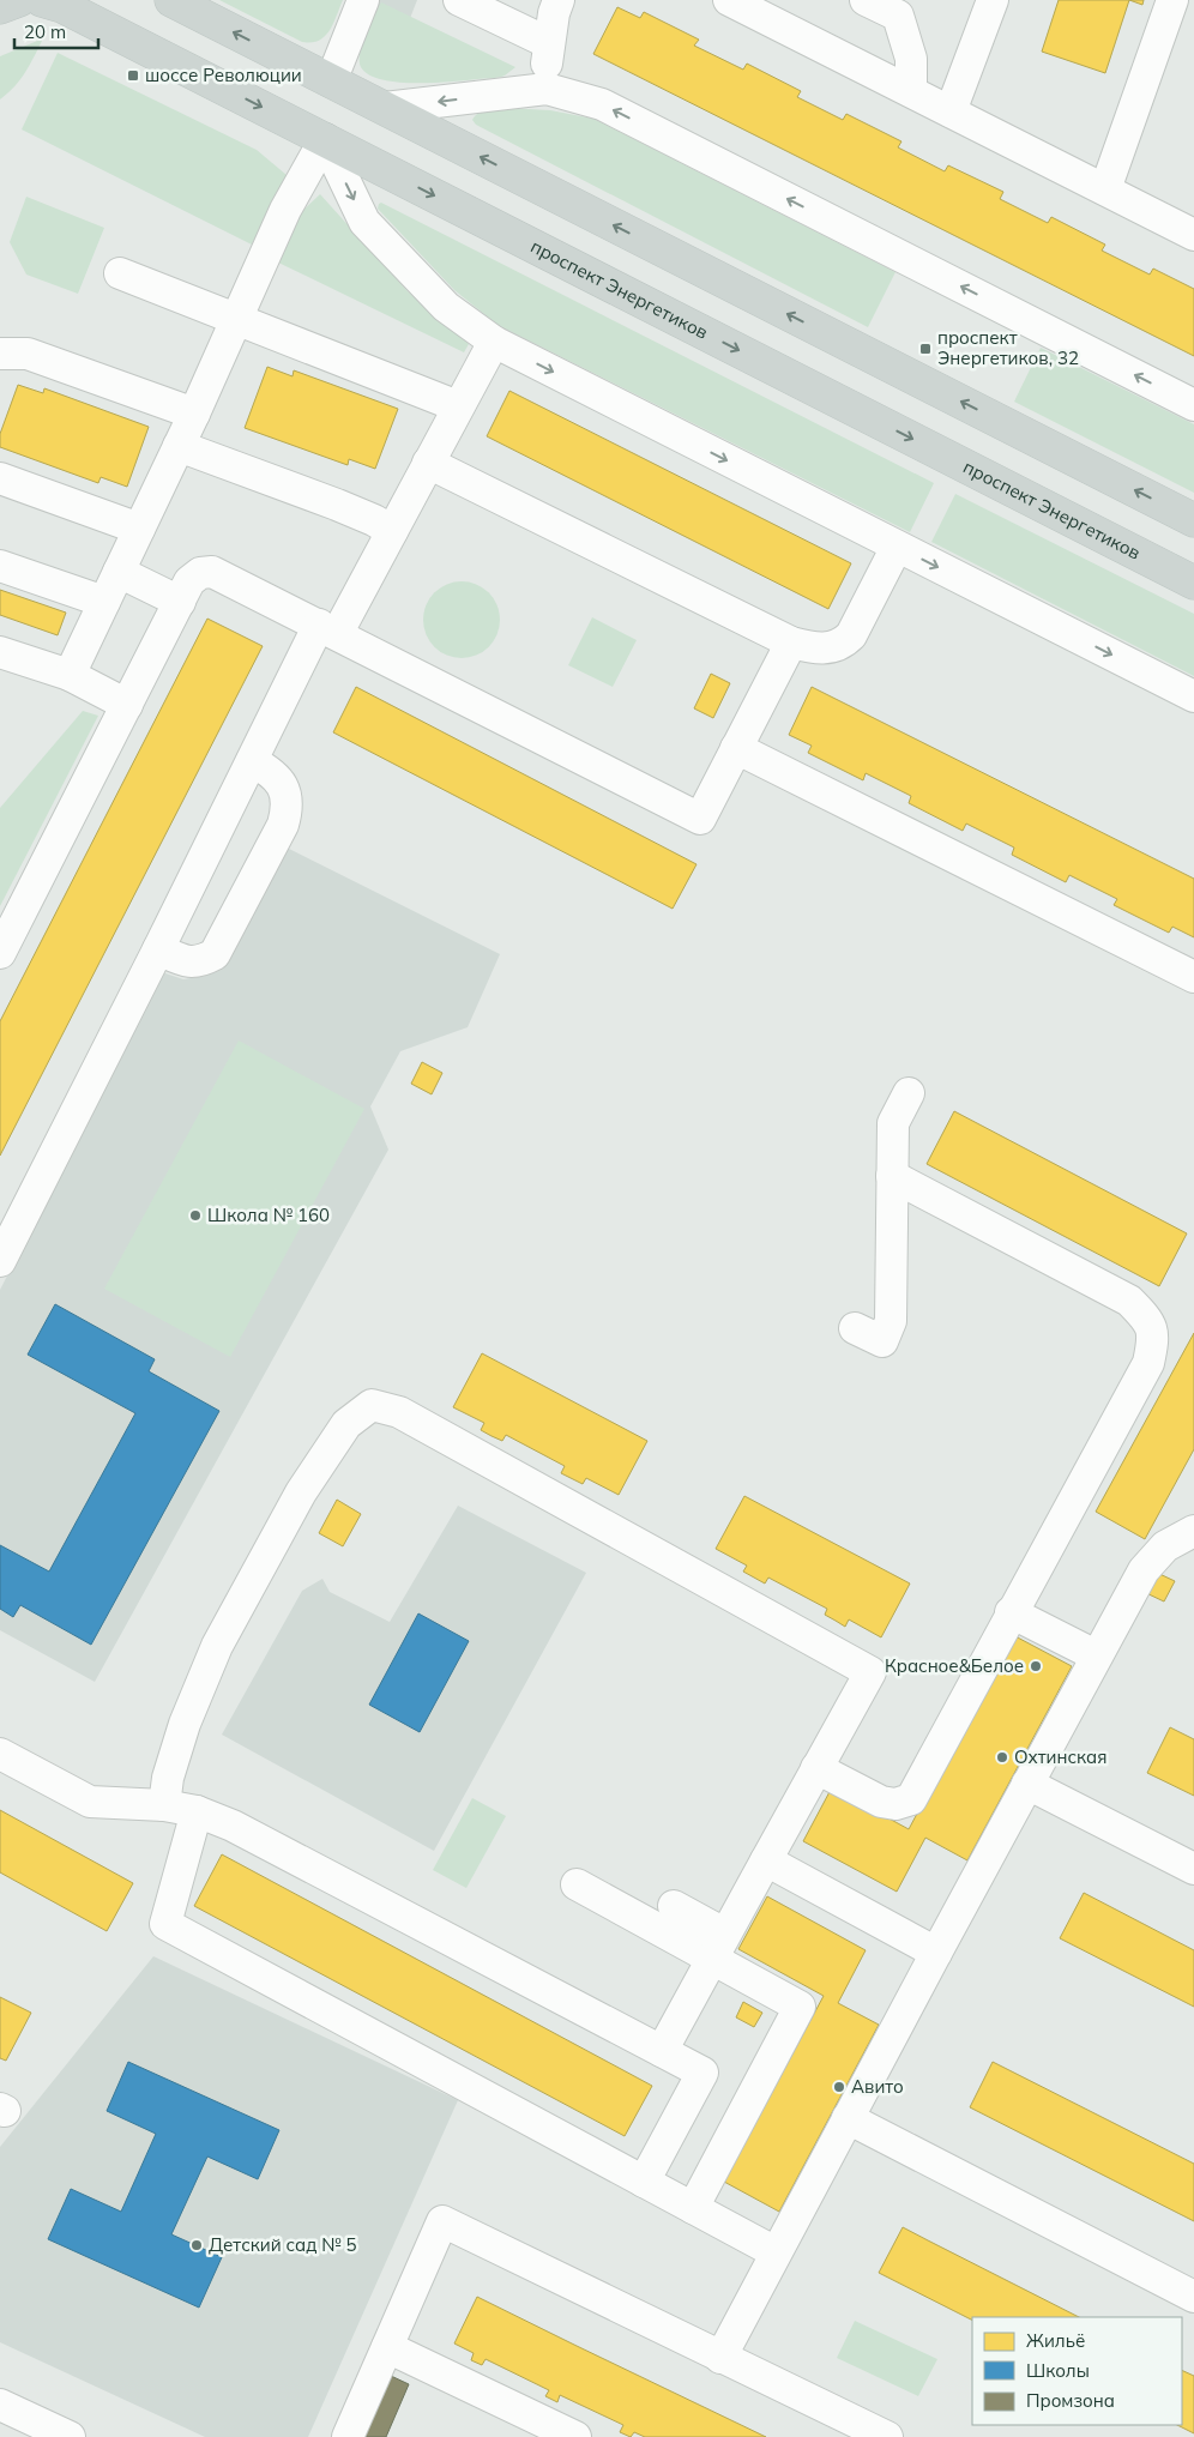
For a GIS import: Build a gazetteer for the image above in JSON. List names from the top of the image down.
{
  "streets": {
    "main road": ["проспект Энергетиков"]
  },
  "places": {
    "transit": ["шоссе Революции", "проспект Энергетиков, 32"],
    "other": [
      "Школа № 160",
      "Красное&Белое",
      "Охтинская",
      "Авито",
      "Детский сад № 5"
    ]
  },
  "legend": ["Жильё", "Школы", "Промзона"],
  "scale_bar": "20 m"
}
